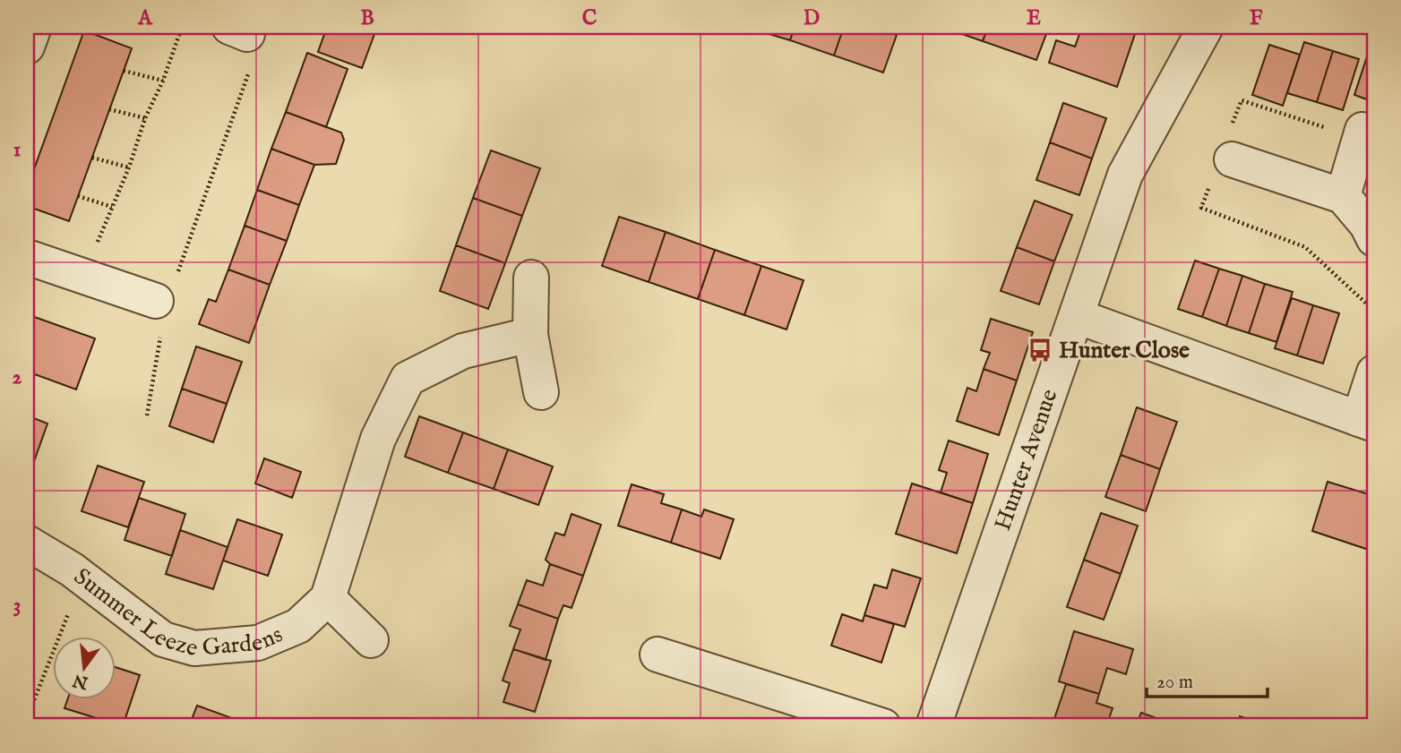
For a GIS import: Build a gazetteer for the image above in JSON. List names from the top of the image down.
{
  "streets": {
    "street": ["Hunter Avenue", "Summer Leeze Gardens"]
  },
  "places": {
    "bus stop": ["Hunter Close"]
  },
  "scale_bar": "20 m",
  "north": "bottom",
  "grid": {
    "columns": [
      "A",
      "B",
      "C",
      "D",
      "E",
      "F"
    ],
    "rows": ["1", "2", "3"]
  }
}
